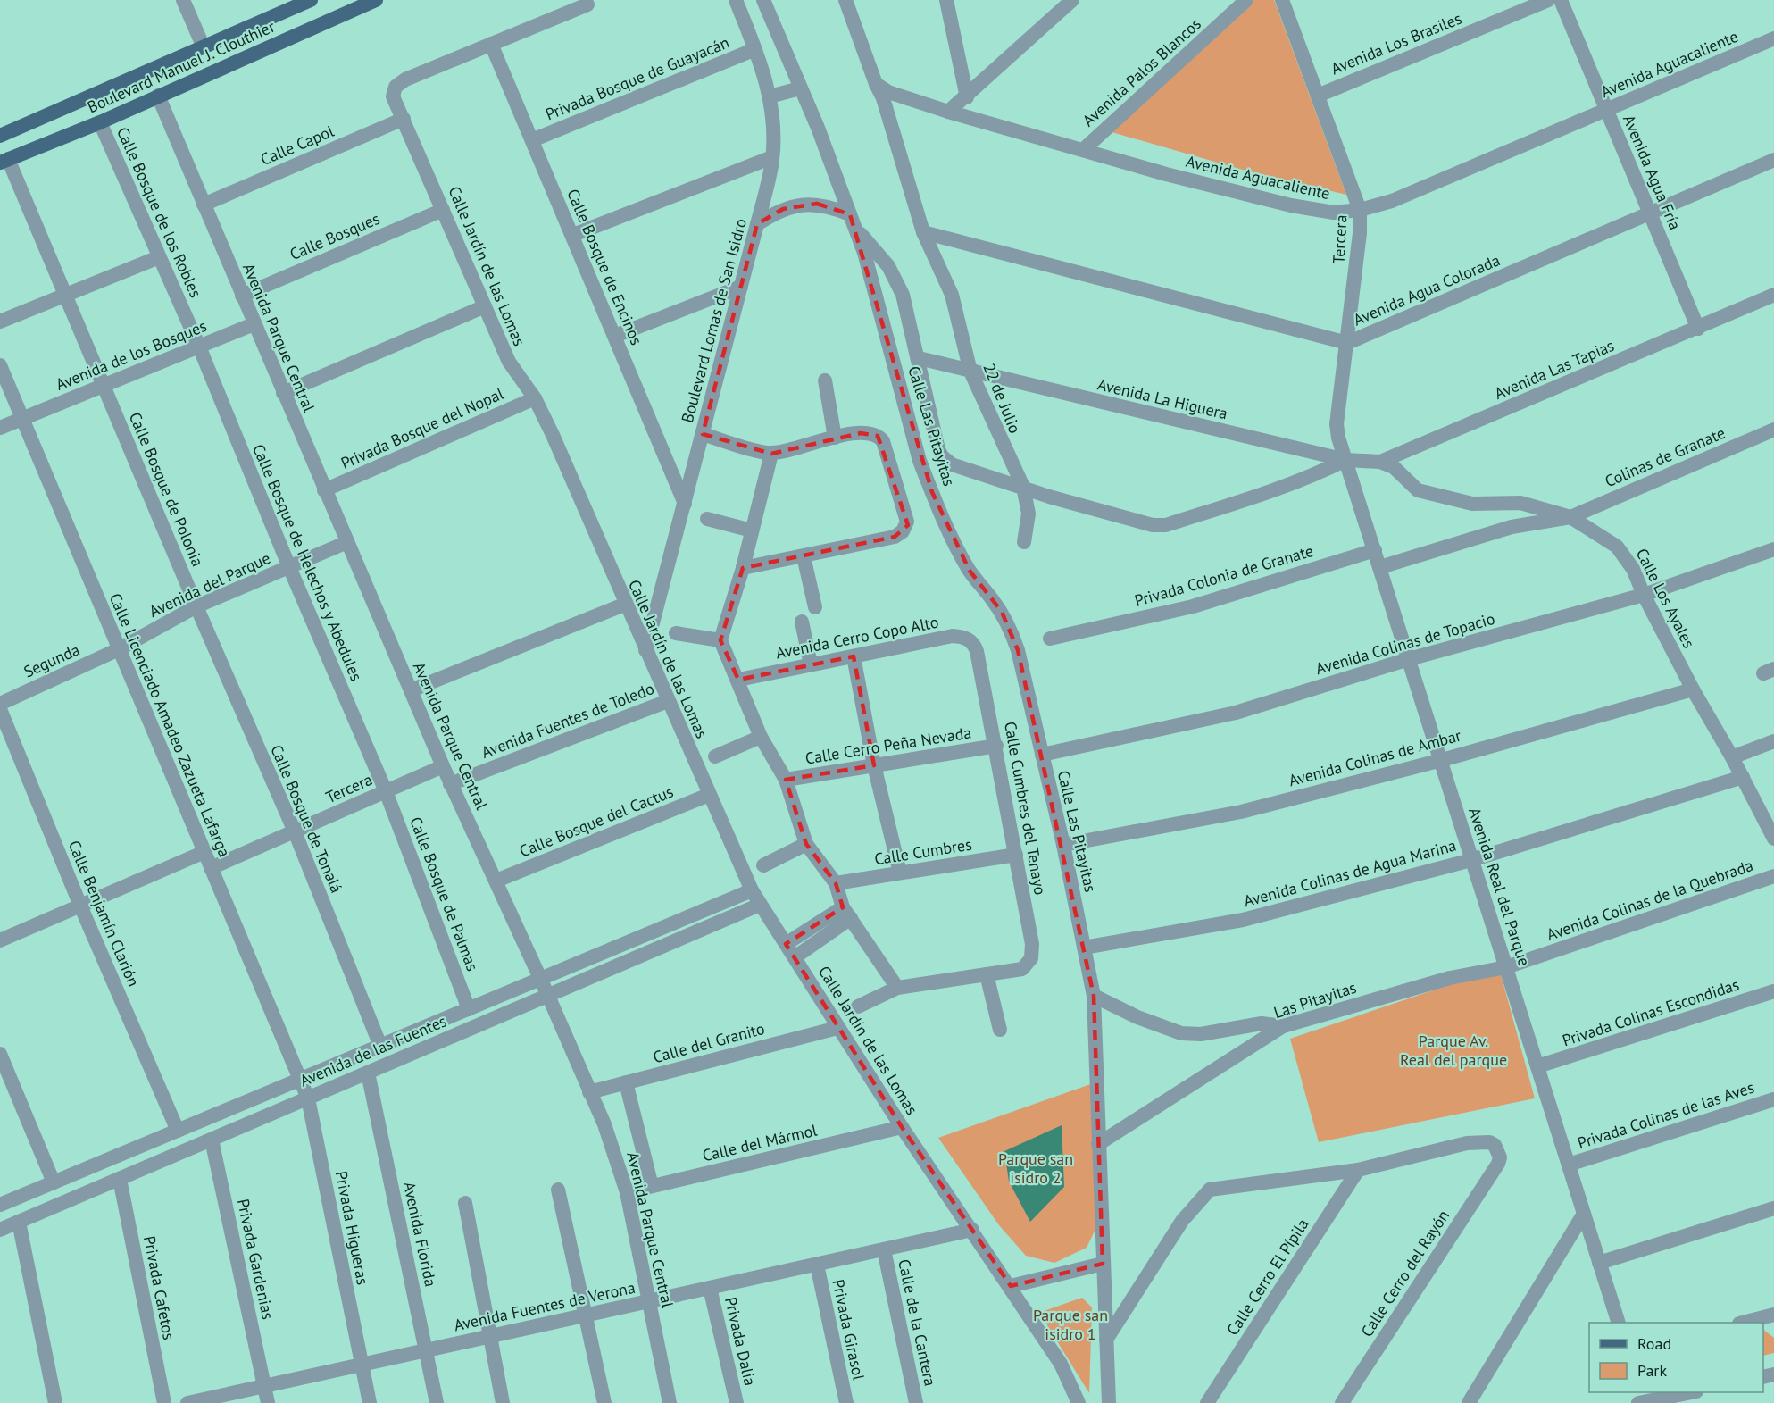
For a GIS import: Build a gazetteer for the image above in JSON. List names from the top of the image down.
{
  "streets": {
    "main road": ["Boulevard Manuel J. Clouthier"],
    "street": [
      "Avenida Los Brasiles",
      "Avenida Aguacaliente",
      "Avenida Palos Blancos",
      "Privada Bosque de Guayacán",
      "Calle Capol",
      "Avenida Agua Fría",
      "Calle Bosque de los Robles",
      "Calle Bosques",
      "Tercera",
      "Calle Jardín de las Lomas",
      "Calle Bosque de Encinos",
      "Avenida Agua Colorada",
      "Boulevard Lomas de San Isidro",
      "Avenida Parque Central",
      "Avenida de los Bosques",
      "Avenida Las Tapias",
      "22 de Julio",
      "Avenida La Higuera",
      "Calle Las Pitayitas",
      "Privada Bosque del Nopal",
      "Colinas de Granate",
      "Calle Bosque de Polonia",
      "Calle Bosque de Helechos y Abedules",
      "Privada Colonia de Granate",
      "Avenida del Parque",
      "Calle Los Ayales",
      "Avenida Cerro Copo Alto",
      "Avenida Colinas de Topacio",
      "Segunda",
      "Avenida Fuentes de Toledo",
      "Calle Licenciado Amadeo Zazueta Lafarga",
      "Calle Cerro Peña Nevada",
      "Avenida Colinas de Ambar",
      "Calle Cumbres del Tenayo",
      "Calle Bosque de Tonalá",
      "Calle Bosque del Cactus",
      "Calle Cumbres",
      "Avenida Colinas de Agua Marina",
      "Avenida Real del Parque",
      "Calle Bosque de Palmas",
      "Avenida Colinas de la Quebrada",
      "Calle Benjamín Clarión",
      "Las Pitayitas",
      "Privada Colinas Escondidas",
      "Calle del Granito",
      "Avenida de las Fuentes",
      "Privada Colinas de las Aves",
      "Calle del Mármol",
      "Privada Higueras",
      "Avenida Florida",
      "Privada Gardenias",
      "Calle Cerro del Rayón",
      "Calle Cerro El Pípila",
      "Privada Cafetos",
      "Avenida Fuentes de Verona",
      "Calle de la Cantera",
      "Privada Girasol",
      "Privada Dalia"
    ]
  },
  "crossings": [
    ["Avenida Los Brasiles", "Tercera"],
    ["Avenida Aguacaliente", "Avenida Palos Blancos"],
    ["Avenida Aguacaliente", "Avenida Agua Fría"],
    ["Avenida Aguacaliente", "Tercera"],
    ["Avenida Aguacaliente", "22 de Julio"],
    ["Boulevard Manuel J. Clouthier", "Calle Bosque de los Robles"],
    ["Boulevard Manuel J. Clouthier", "Avenida Parque Central"],
    ["Boulevard Manuel J. Clouthier", "Calle Bosque de Polonia"],
    ["Privada Bosque de Guayacán", "Calle Bosque de Encinos"],
    ["Privada Bosque de Guayacán", "Boulevard Lomas de San Isidro"],
    ["Calle Capol", "Calle Jardín de las Lomas"],
    ["Calle Capol", "Avenida Parque Central"],
    ["Avenida Agua Fría", "Avenida Agua Colorada"],
    ["Avenida Agua Fría", "Avenida Las Tapias"],
    ["Calle Bosque de los Robles", "Avenida de los Bosques"],
    ["Calle Bosque de los Robles", "Calle Bosque de Helechos y Abedules"],
    ["Calle Bosques", "Calle Jardín de las Lomas"],
    ["Calle Bosques", "Avenida Parque Central"],
    ["Tercera", "Avenida Agua Colorada"],
    ["Tercera", "Avenida Parque Central"],
    ["Tercera", "Avenida Las Tapias"],
    ["Tercera", "Avenida La Higuera"],
    ["Tercera", "Calle Bosque de Helechos y Abedules"],
    ["Tercera", "Calle Licenciado Amadeo Zazueta Lafarga"],
    ["Tercera", "Calle Bosque de Tonalá"],
    ["Tercera", "Avenida Real del Parque"],
    ["Tercera", "Calle Bosque de Palmas"],
    ["Calle Jardín de las Lomas", "Calle Bosque de Encinos"],
    ["Calle Jardín de las Lomas", "Boulevard Lomas de San Isidro"],
    ["Calle Jardín de las Lomas", "Privada Bosque del Nopal"],
    ["Calle Jardín de las Lomas", "Avenida Fuentes de Toledo"],
    ["Calle Jardín de las Lomas", "Calle Bosque del Cactus"],
    ["Calle Jardín de las Lomas", "Calle del Granito"],
    ["Calle Jardín de las Lomas", "Avenida de las Fuentes"],
    ["Calle Jardín de las Lomas", "Calle del Mármol"],
    ["Calle Jardín de las Lomas", "Avenida Fuentes de Verona"],
    ["Calle Bosque de Encinos", "Boulevard Lomas de San Isidro"],
    ["Avenida Agua Colorada", "22 de Julio"],
    ["Avenida Parque Central", "Avenida de los Bosques"],
    ["Avenida Parque Central", "Privada Bosque del Nopal"],
    ["Avenida Parque Central", "Avenida del Parque"],
    ["Avenida Parque Central", "Avenida Fuentes de Toledo"],
    ["Avenida Parque Central", "Calle Bosque del Cactus"],
    ["Avenida Parque Central", "Calle del Granito"],
    ["Avenida Parque Central", "Avenida de las Fuentes"],
    ["Avenida Parque Central", "Calle del Mármol"],
    ["Avenida Parque Central", "Avenida Fuentes de Verona"],
    ["Avenida de los Bosques", "Calle Bosque de Polonia"],
    ["Avenida de los Bosques", "Calle Bosque de Helechos y Abedules"],
    ["Avenida de los Bosques", "Calle Licenciado Amadeo Zazueta Lafarga"],
    ["Avenida Las Tapias", "Avenida La Higuera"],
    ["Avenida Las Tapias", "Calle Los Ayales"],
    ["Avenida Las Tapias", "Avenida Real del Parque"],
    ["22 de Julio", "Avenida La Higuera"],
    ["Avenida La Higuera", "Avenida Real del Parque"],
    ["Calle Las Pitayitas", "Avenida Colinas de Topacio"],
    ["Calle Las Pitayitas", "Avenida Colinas de Ambar"],
    ["Calle Las Pitayitas", "Avenida Colinas de Agua Marina"],
    ["Calle Las Pitayitas", "Las Pitayitas"],
    ["Colinas de Granate", "Calle Los Ayales"],
    ["Calle Bosque de Polonia", "Avenida del Parque"],
    ["Calle Bosque de Polonia", "Calle Bosque de Tonalá"],
    ["Calle Bosque de Helechos y Abedules", "Avenida del Parque"],
    ["Calle Bosque de Helechos y Abedules", "Calle Bosque de Palmas"],
    ["Privada Colonia de Granate", "Avenida Real del Parque"],
    ["Avenida del Parque", "Segunda"],
    ["Avenida del Parque", "Calle Licenciado Amadeo Zazueta Lafarga"],
    ["Avenida del Parque", "Calle Bosque de Tonalá"],
    ["Calle Los Ayales", "Avenida Colinas de Topacio"],
    ["Calle Los Ayales", "Avenida Colinas de Ambar"],
    ["Calle Los Ayales", "Avenida Colinas de Agua Marina"],
    ["Avenida Cerro Copo Alto", "Calle Cumbres del Tenayo"],
    ["Avenida Colinas de Topacio", "Avenida Real del Parque"],
    ["Segunda", "Calle Licenciado Amadeo Zazueta Lafarga"],
    ["Calle Licenciado Amadeo Zazueta Lafarga", "Avenida de las Fuentes"],
    ["Calle Licenciado Amadeo Zazueta Lafarga", "Privada Higueras"],
    ["Calle Cerro Peña Nevada", "Calle Cumbres del Tenayo"],
    ["Avenida Colinas de Ambar", "Avenida Real del Parque"],
    ["Calle Cumbres del Tenayo", "Calle Cumbres"],
    ["Calle Bosque de Tonalá", "Avenida de las Fuentes"],
    ["Avenida Colinas de Agua Marina", "Avenida Real del Parque"],
    ["Avenida Real del Parque", "Avenida Colinas de la Quebrada"],
    ["Avenida Real del Parque", "Las Pitayitas"],
    ["Avenida Real del Parque", "Privada Colinas Escondidas"],
    ["Avenida Real del Parque", "Privada Colinas de las Aves"],
    ["Calle Bosque de Palmas", "Avenida de las Fuentes"],
    ["Avenida Colinas de la Quebrada", "Las Pitayitas"],
    ["Calle Benjamín Clarión", "Avenida de las Fuentes"],
    ["Avenida de las Fuentes", "Privada Higueras"],
    ["Avenida de las Fuentes", "Avenida Florida"],
    ["Avenida de las Fuentes", "Privada Gardenias"],
    ["Avenida de las Fuentes", "Privada Cafetos"],
    ["Privada Higueras", "Avenida Fuentes de Verona"],
    ["Avenida Florida", "Avenida Fuentes de Verona"],
    ["Privada Gardenias", "Avenida Fuentes de Verona"],
    ["Calle Cerro del Rayón", "Calle Cerro El Pípila"],
    ["Avenida Fuentes de Verona", "Calle de la Cantera"],
    ["Avenida Fuentes de Verona", "Privada Girasol"],
    ["Avenida Fuentes de Verona", "Privada Dalia"]
  ],
  "parks": ["Parque Av. Real del parque", "Parque san isidro 2", "Parque san isidro 1"],
  "legend": ["Road", "Park"]
}
